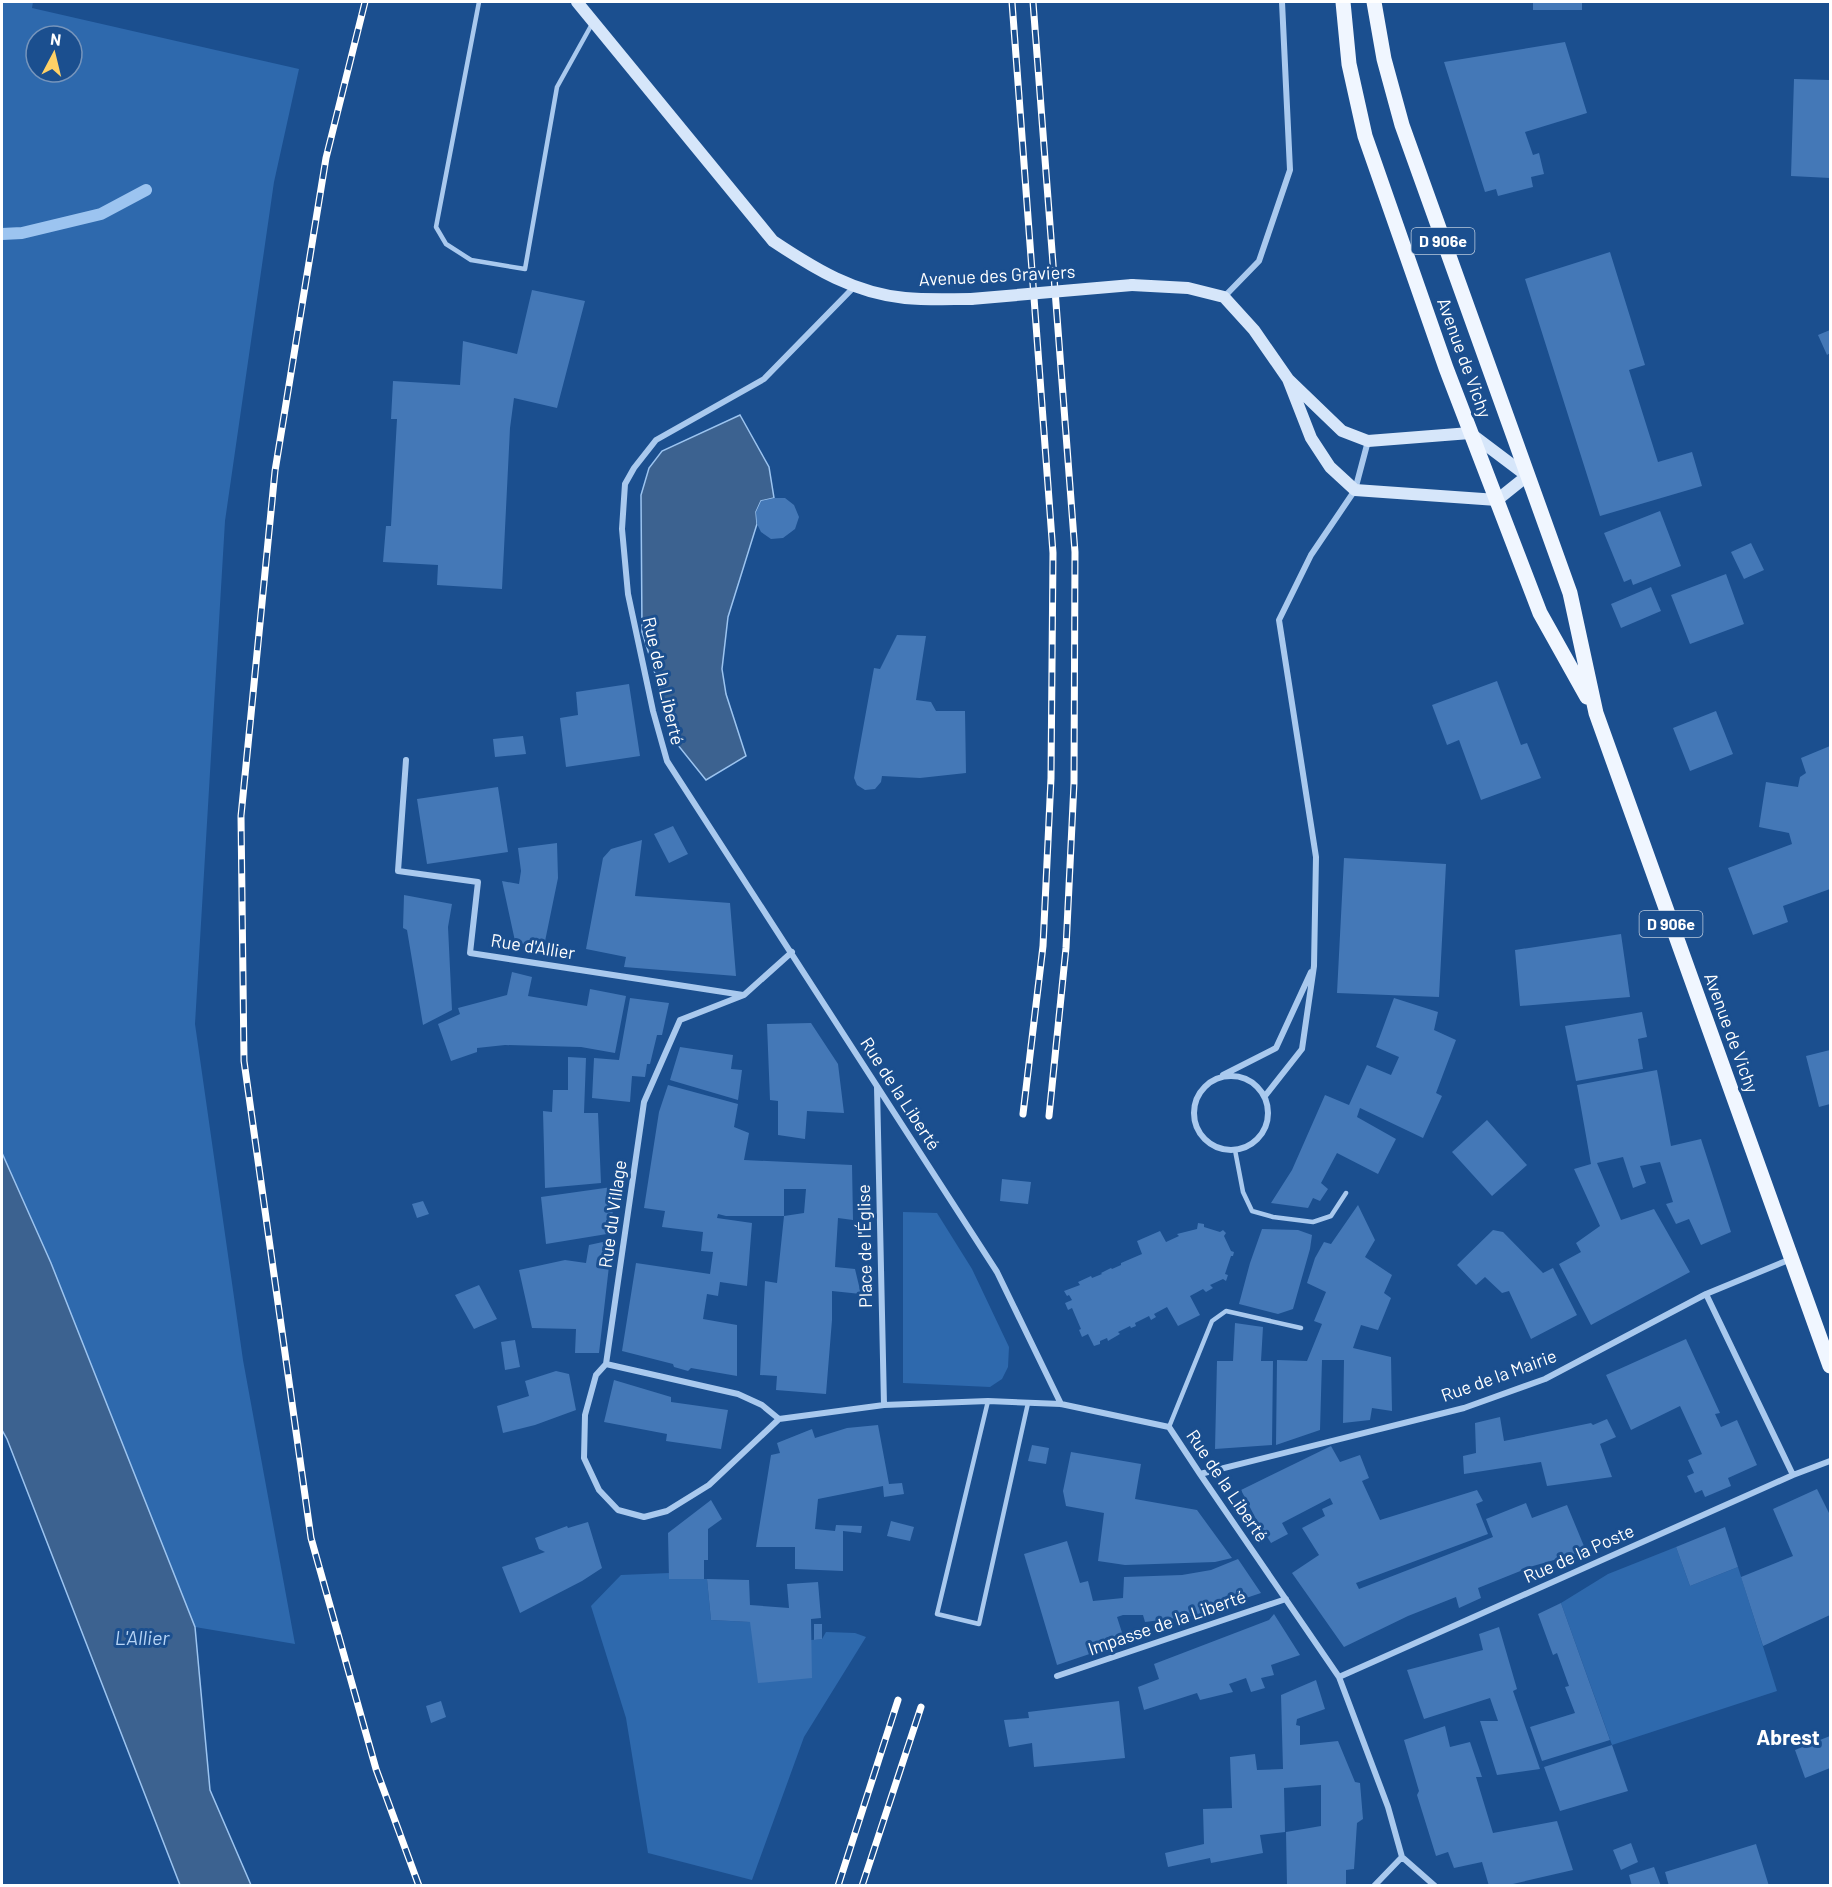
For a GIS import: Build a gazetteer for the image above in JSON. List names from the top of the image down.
{
  "streets": {
    "main road": ["D 906e", "Avenue de Vichy"],
    "street": [
      "Avenue des Graviers",
      "Rue de la Liberté",
      "Rue d'Allier",
      "Rue du Village",
      "Place de l'Église",
      "Rue de la Mairie",
      "Rue de la Poste",
      "Impasse de la Liberté"
    ]
  },
  "crossings": [
    ["Avenue des Graviers", "Rue de la Liberté"],
    ["Avenue de Vichy", "Rue de la Mairie"],
    ["Rue de la Liberté", "Rue du Village"],
    ["Rue de la Liberté", "Place de l'Église"],
    ["Rue de la Liberté", "Rue de la Mairie"],
    ["Rue de la Liberté", "Rue de la Poste"],
    ["Rue de la Liberté", "Impasse de la Liberté"],
    ["Rue d'Allier", "Rue du Village"]
  ],
  "districts": ["Abrest"],
  "water": ["L'Allier"],
  "north": "top"
}
